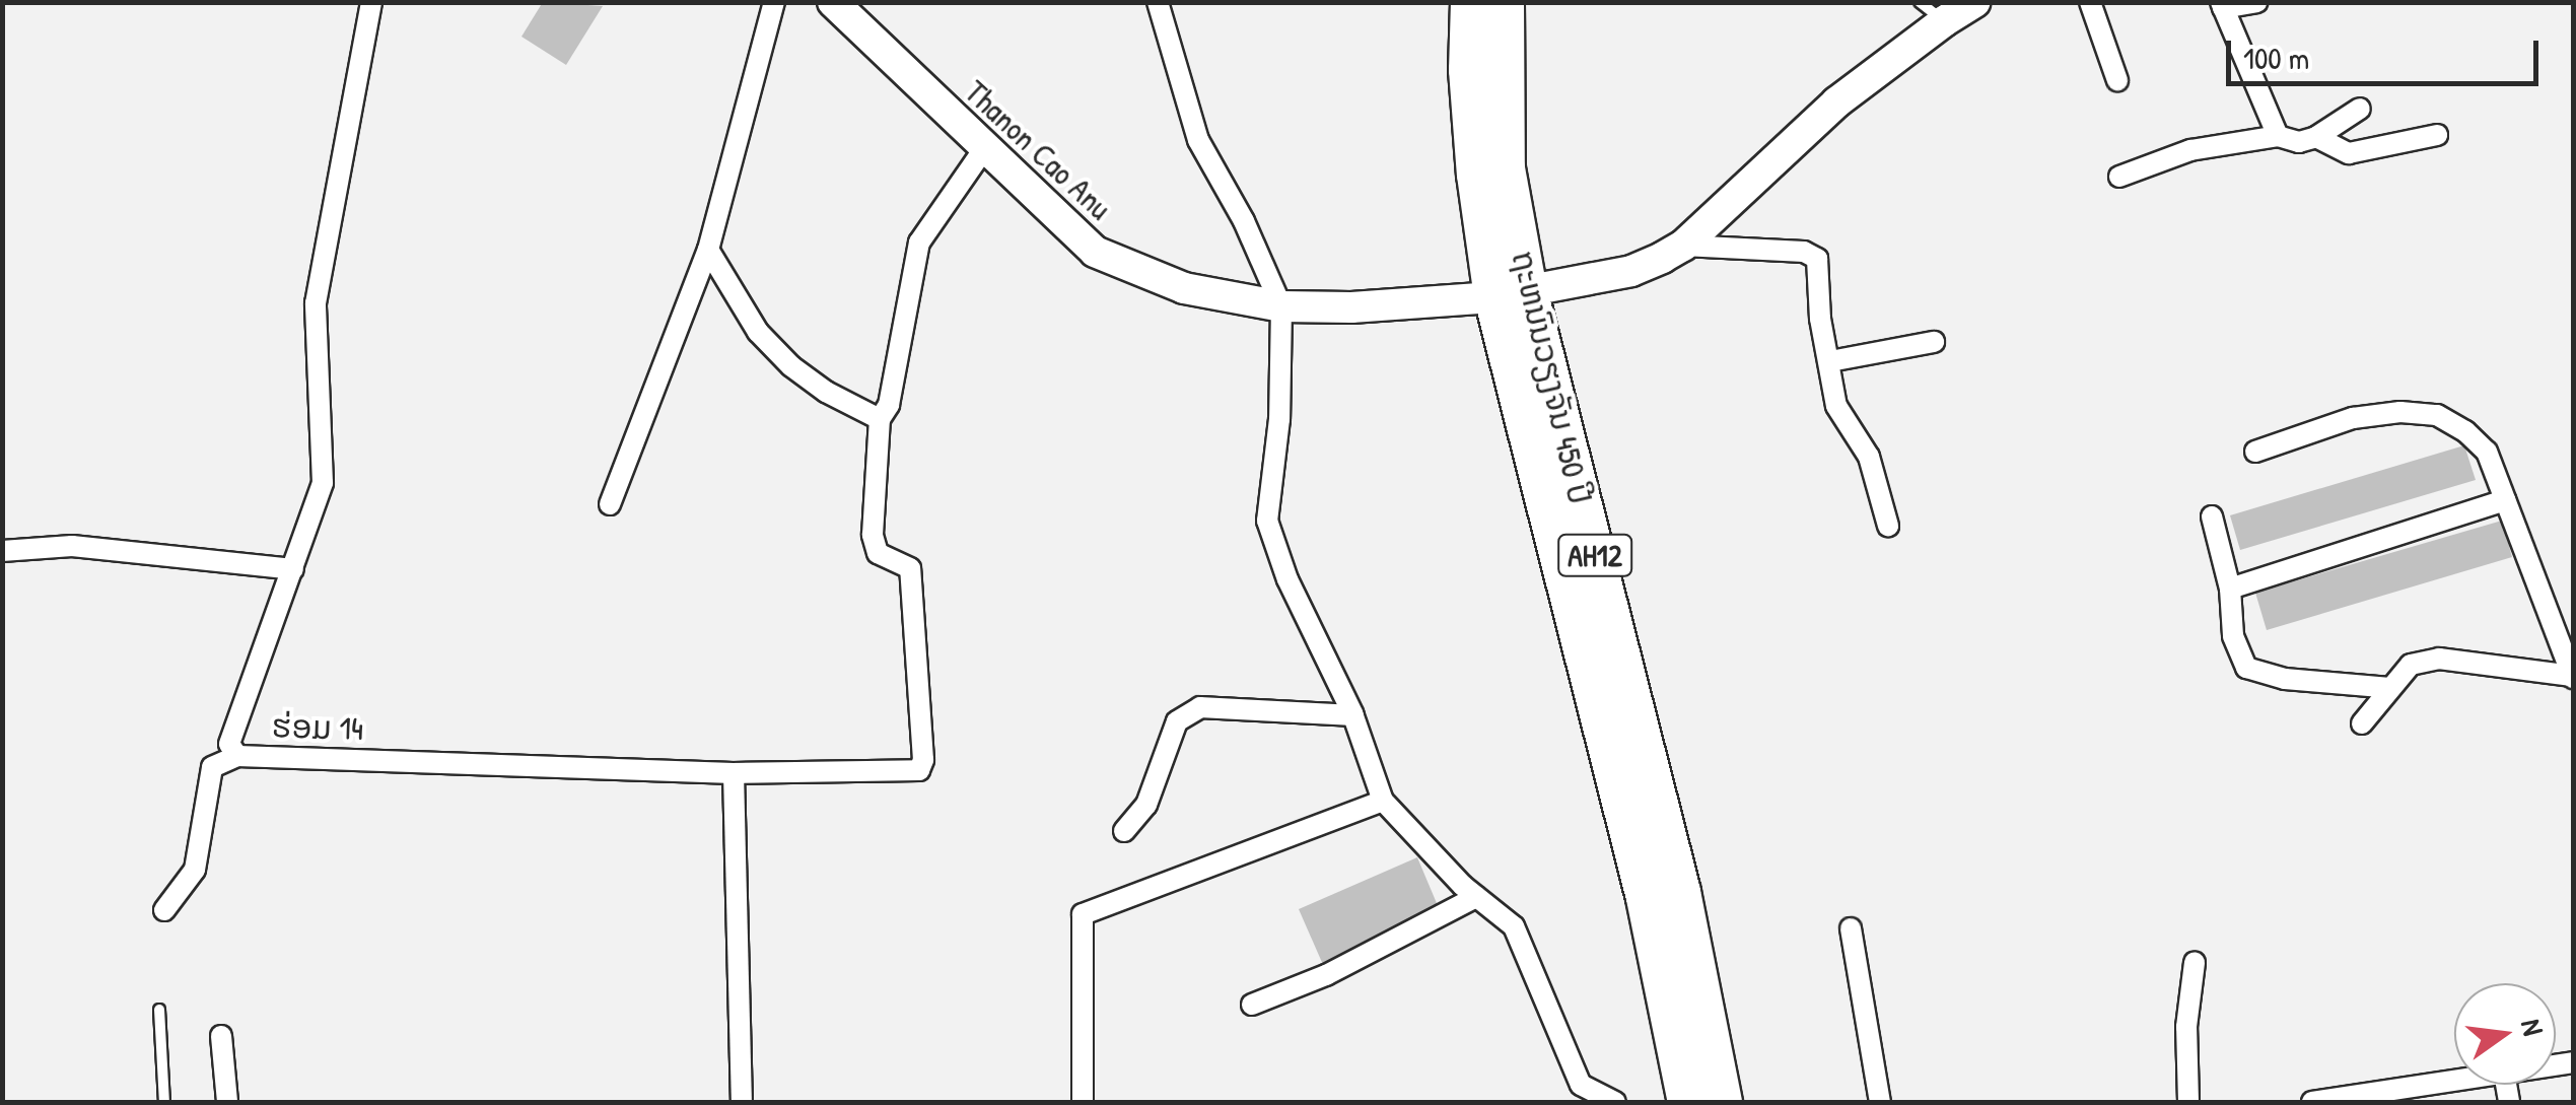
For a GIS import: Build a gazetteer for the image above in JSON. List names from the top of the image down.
{
  "streets": {
    "highway": ["ຖະຫນົນວຽງຈັນ 450 ປີ", "AH12"],
    "street": ["Thanon Cao Anu", "ຮ່ອມ 14"]
  },
  "crossings": [
    ["Thanon Cao Anu", "ຖະຫນົນວຽງຈັນ 450 ປີ"]
  ],
  "scale_bar": "100 m",
  "north": "right"
}
